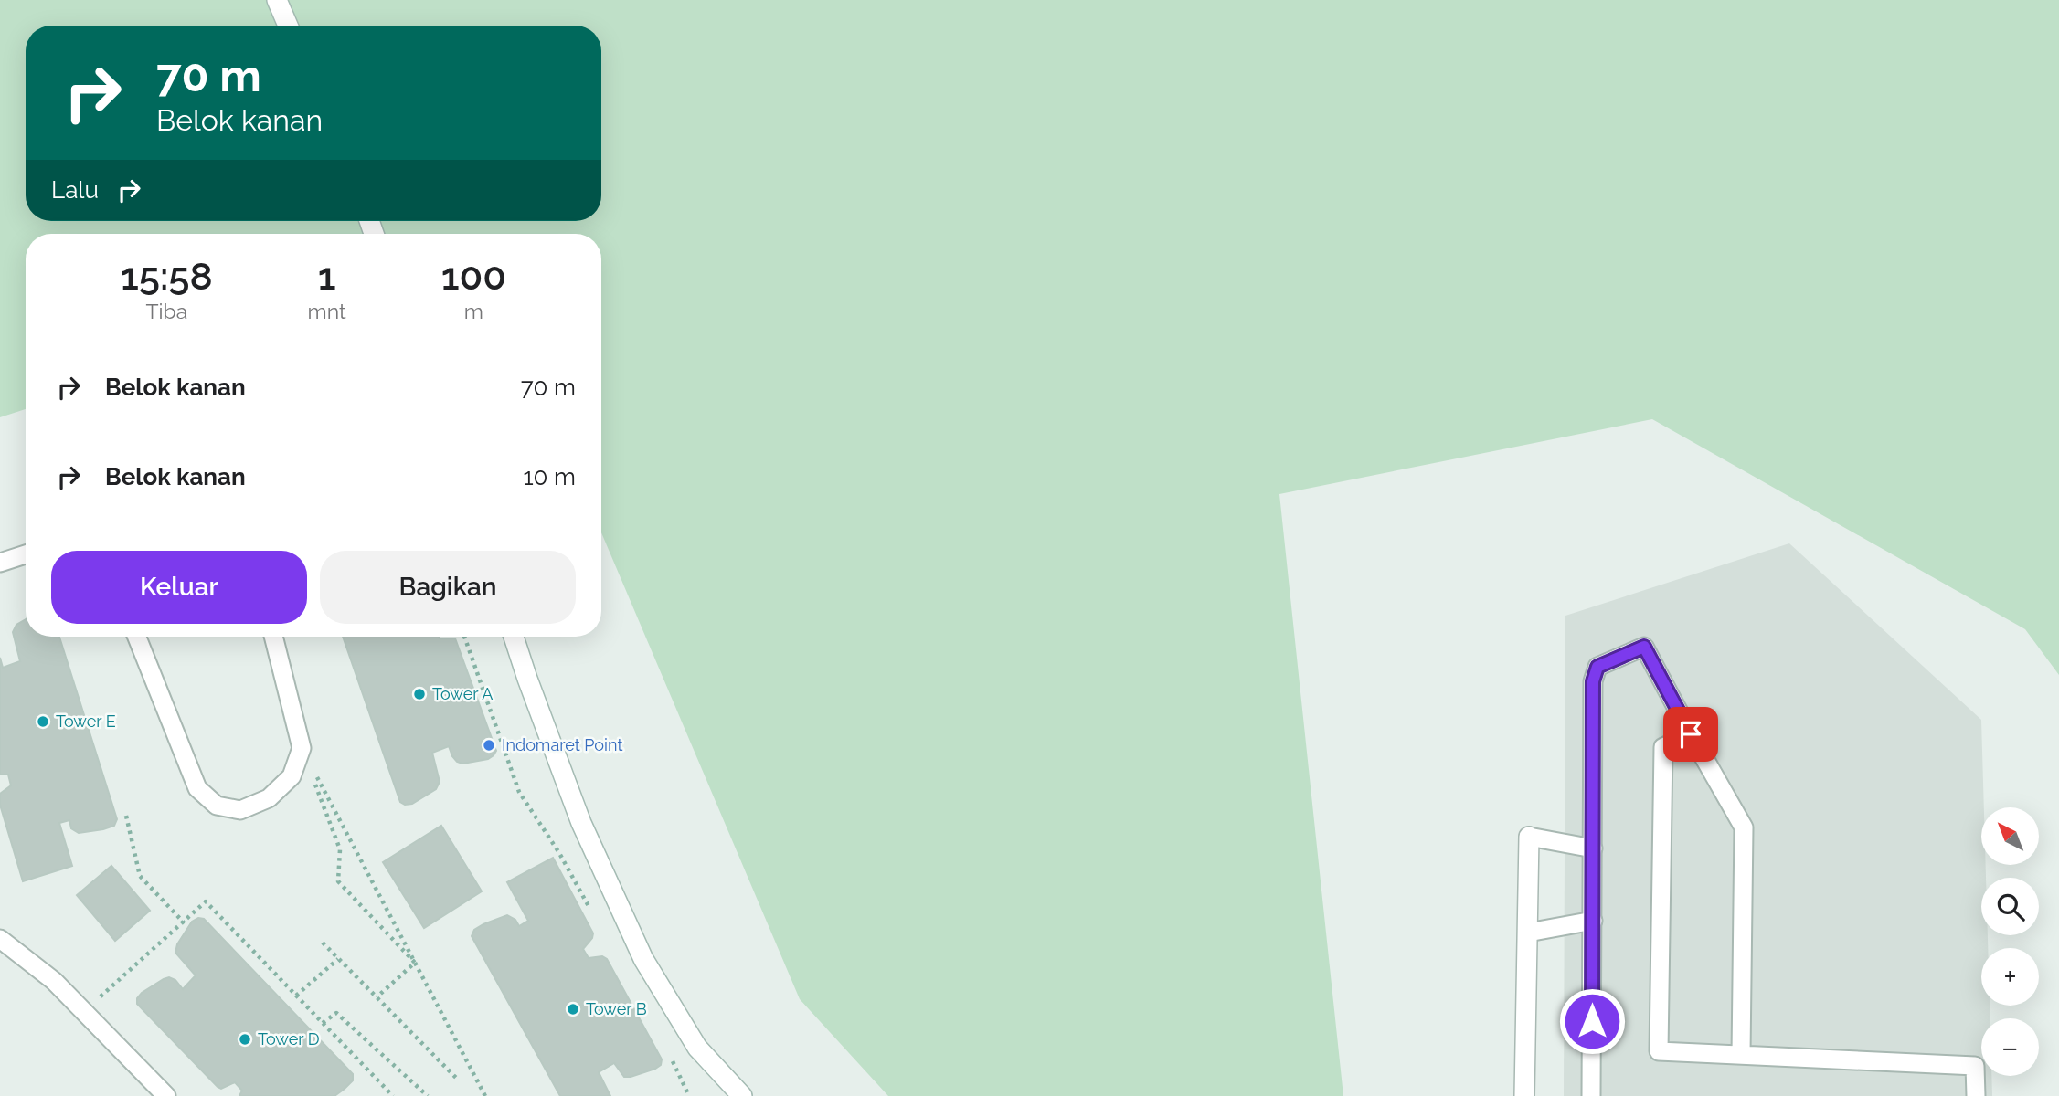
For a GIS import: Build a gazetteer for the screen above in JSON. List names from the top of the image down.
{
  "places": [
    "Tower A",
    "Tower E",
    "Indomaret Point",
    "Tower B",
    "Tower D"
  ],
  "north": "top left",
  "page": {
    "turn": ["70 m", "Belok kanan"],
    "then": "Lalu",
    "eta": [
      "15:58",
      "Tiba",
      "1",
      "mnt",
      "100",
      "m"
    ],
    "list": [
      {
        "name": "Belok kanan",
        "value": "70 m"
      },
      {
        "name": "Belok kanan",
        "value": "10 m"
      }
    ],
    "buttons": ["Keluar", "Bagikan"],
    "map_buttons": ["+", "−"]
  }
}
